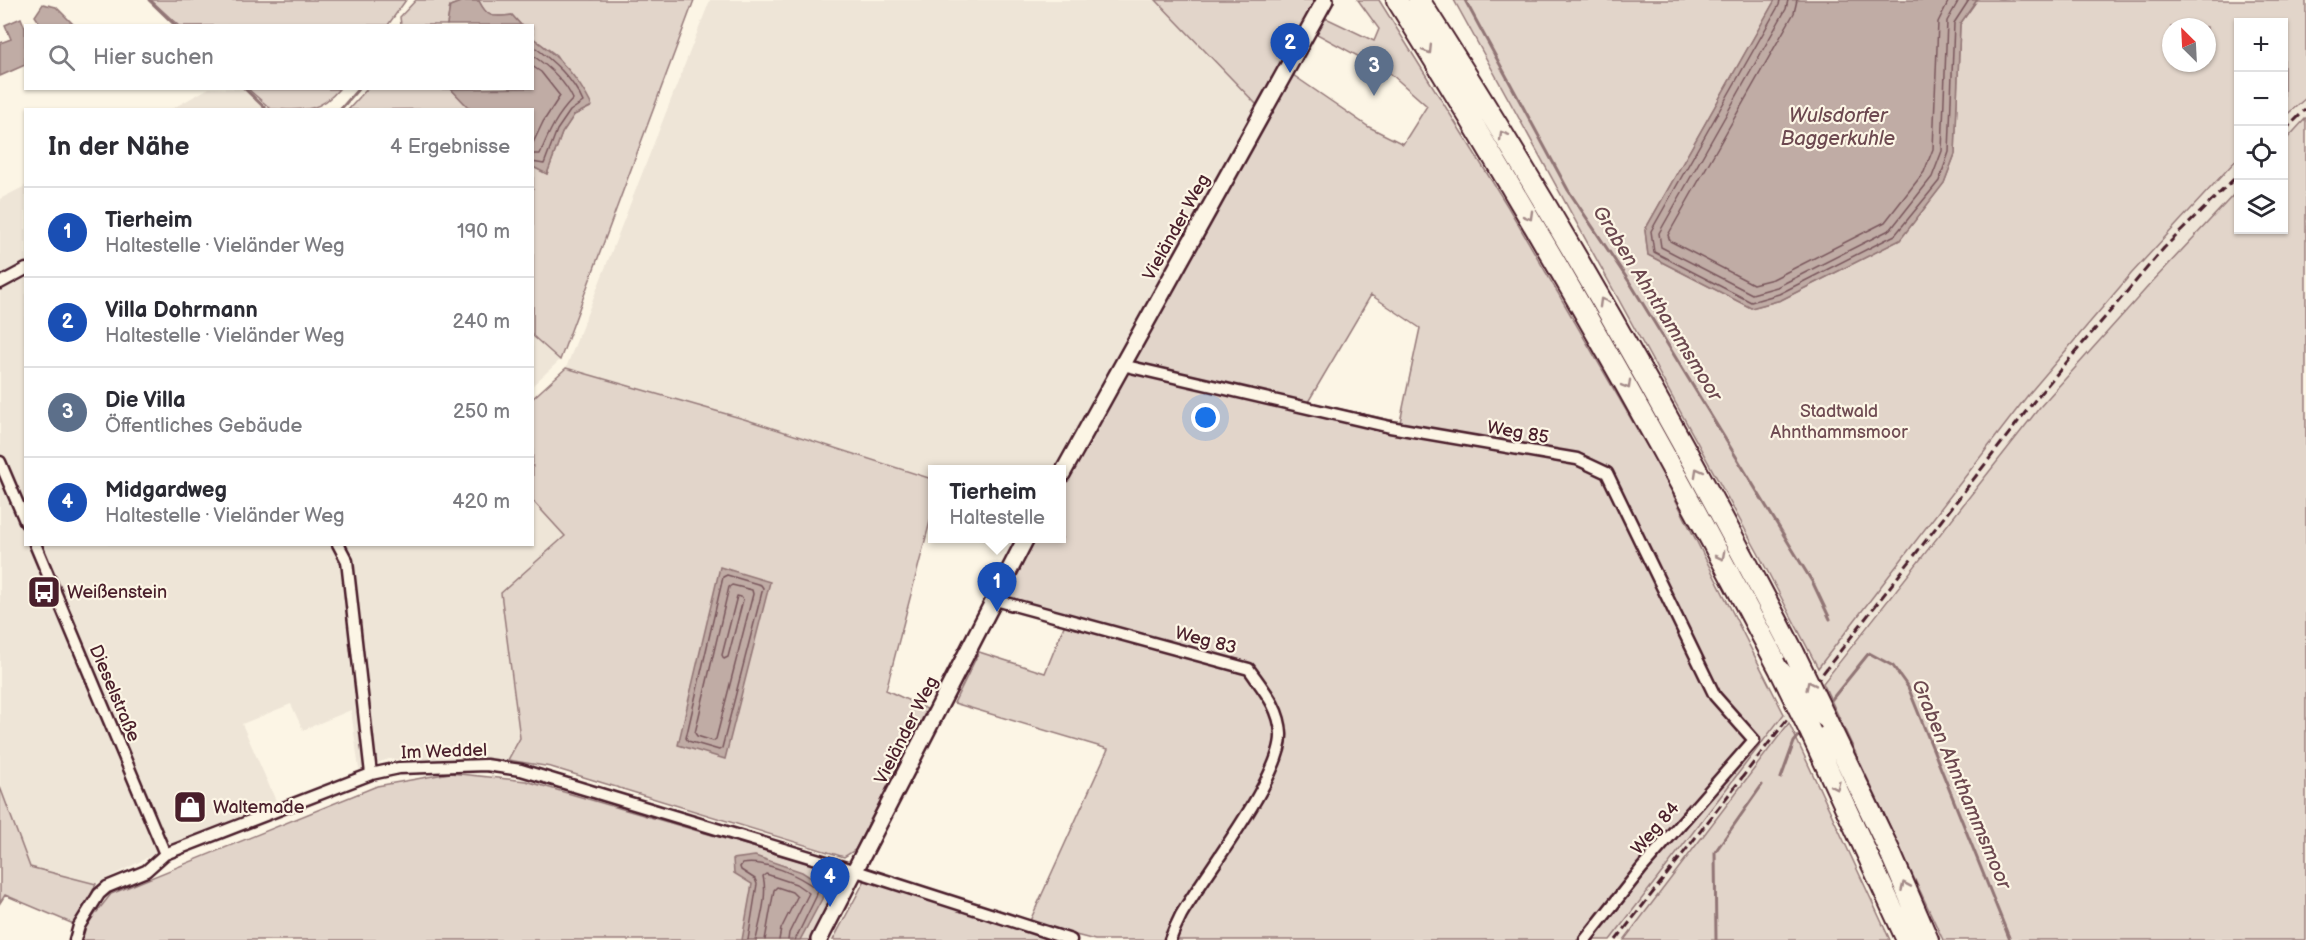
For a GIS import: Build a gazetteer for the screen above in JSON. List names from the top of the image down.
{
  "streets": {
    "street": [
      "Vieländer Weg",
      "Weg 85",
      "Weg 83",
      "Dieselstraße",
      "Im Weddel",
      "Weg 84"
    ]
  },
  "crossings": [
    ["Vieländer Weg", "Weg 85"],
    ["Vieländer Weg", "Weg 83"],
    ["Vieländer Weg", "Im Weddel"],
    ["Weg 85", "Weg 84"],
    ["Dieselstraße", "Im Weddel"]
  ],
  "water": ["Wulsdorfer Baggerkuhle", "Graben Ahnthammsmoor"],
  "parks": ["Stadtwald Ahnthammsmoor"],
  "places": {
    "bus stop": ["Weißenstein"],
    "shop": ["Waltemade"]
  },
  "north": "top left",
  "page": {
    "map_buttons": ["+", "−"],
    "pins": [
      "2",
      "3",
      "1",
      "4"
    ],
    "search": "Hier suchen",
    "heading": ["In der Nähe", "4 Ergebnisse"],
    "list": [
      {
        "mark": "1",
        "name": "Tierheim",
        "note": "Haltestelle · Vieländer Weg",
        "value": "190 m"
      },
      {
        "mark": "2",
        "name": "Villa Dohrmann",
        "note": "Haltestelle · Vieländer Weg",
        "value": "240 m"
      },
      {
        "mark": "3",
        "name": "Die Villa",
        "note": "Öffentliches Gebäude",
        "value": "250 m"
      },
      {
        "mark": "4",
        "name": "Midgardweg",
        "note": "Haltestelle · Vieländer Weg",
        "value": "420 m"
      }
    ],
    "popup": ["Tierheim", "Haltestelle"]
  }
}
